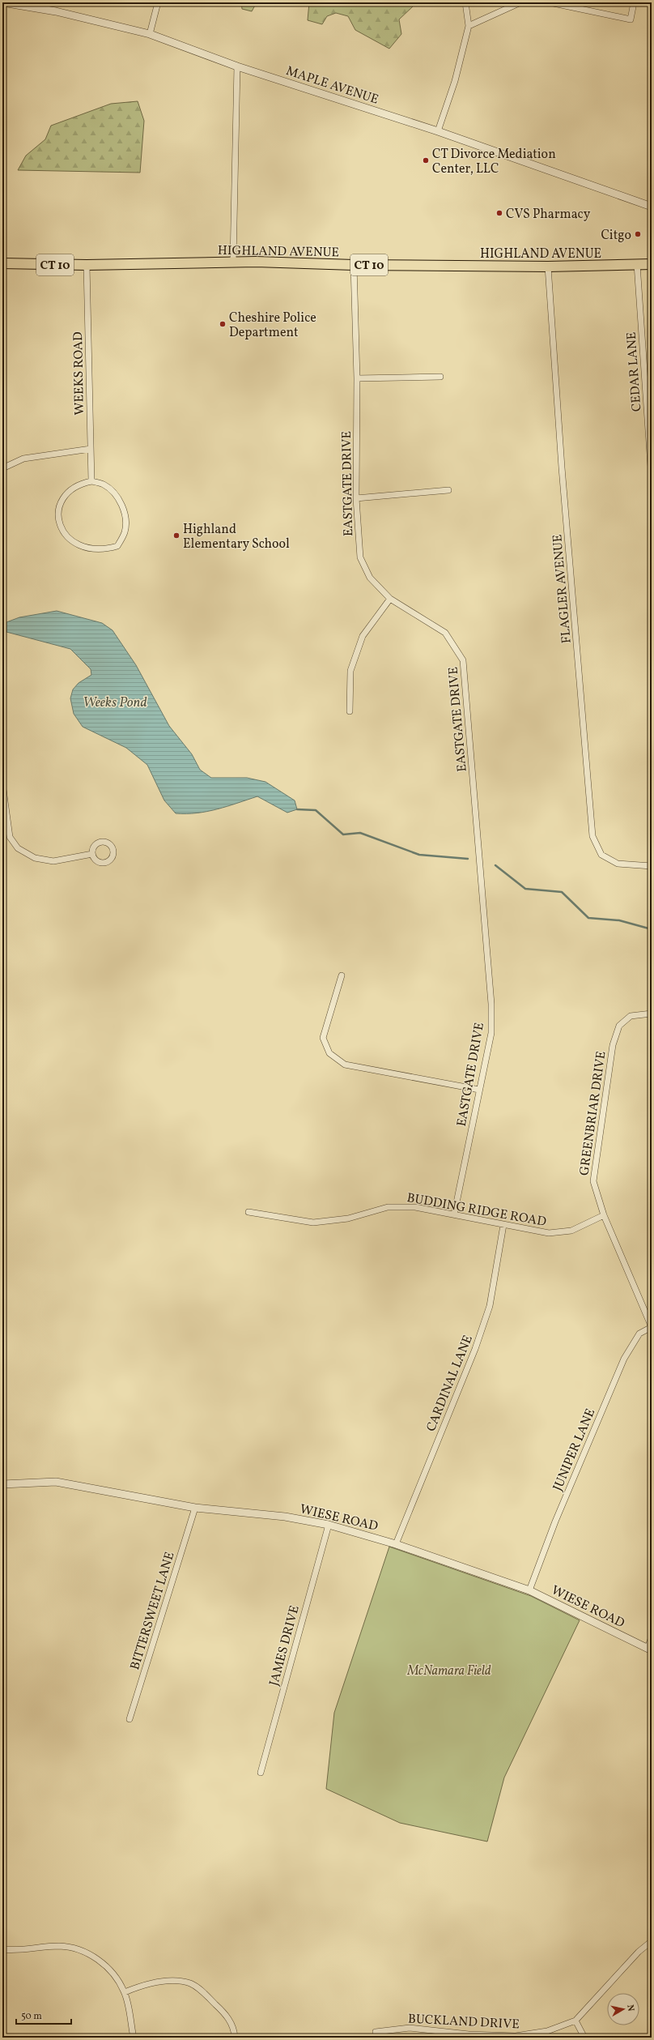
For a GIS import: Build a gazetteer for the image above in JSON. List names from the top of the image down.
{
  "streets": {
    "highway": ["HIGHLAND AVENUE", "CT 10"],
    "street": [
      "MAPLE AVENUE",
      "CEDAR LANE",
      "WEEKS ROAD",
      "EASTGATE DRIVE",
      "FLAGLER AVENUE",
      "GREENBRIAR DRIVE",
      "BUDDING RIDGE ROAD",
      "CARDINAL LANE",
      "JUNIPER LANE",
      "WIESE ROAD",
      "BITTERSWEET LANE",
      "JAMES DRIVE",
      "BUCKLAND DRIVE"
    ]
  },
  "crossings": [
    ["HIGHLAND AVENUE", "CEDAR LANE"],
    ["HIGHLAND AVENUE", "WEEKS ROAD"],
    ["HIGHLAND AVENUE", "EASTGATE DRIVE"],
    ["HIGHLAND AVENUE", "FLAGLER AVENUE"],
    ["EASTGATE DRIVE", "BUDDING RIDGE ROAD"],
    ["GREENBRIAR DRIVE", "BUDDING RIDGE ROAD"],
    ["GREENBRIAR DRIVE", "JUNIPER LANE"],
    ["BUDDING RIDGE ROAD", "CARDINAL LANE"],
    ["CARDINAL LANE", "WIESE ROAD"],
    ["JUNIPER LANE", "WIESE ROAD"],
    ["WIESE ROAD", "BITTERSWEET LANE"],
    ["WIESE ROAD", "JAMES DRIVE"]
  ],
  "water": ["Weeks Pond"],
  "parks": ["McNamara Field"],
  "places": [
    "CT Divorce Mediation Center, LLC",
    "CVS Pharmacy",
    "Citgo",
    "Cheshire Police Department",
    "Highland Elementary School"
  ],
  "scale_bar": "50 m",
  "north": "right"
}
